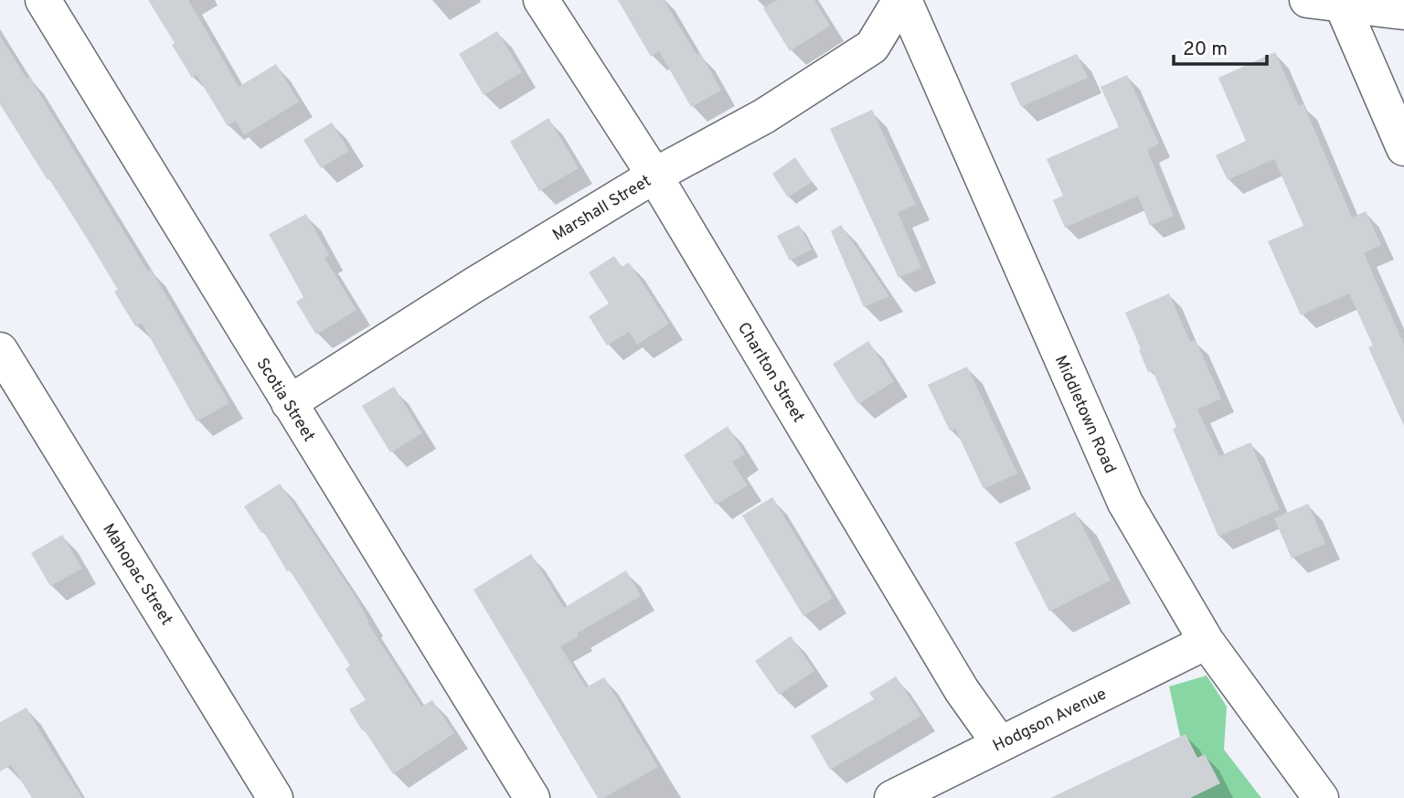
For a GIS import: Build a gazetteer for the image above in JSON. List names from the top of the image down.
{
  "streets": {
    "street": [
      "Marshall Street",
      "Charlton Street",
      "Scotia Street",
      "Middletown Road",
      "Mahopac Street",
      "Hodgson Avenue"
    ]
  },
  "crossings": [
    ["Marshall Street", "Charlton Street"],
    ["Marshall Street", "Scotia Street"],
    ["Marshall Street", "Middletown Road"],
    ["Charlton Street", "Hodgson Avenue"],
    ["Middletown Road", "Hodgson Avenue"]
  ],
  "scale_bar": "20 m"
}
